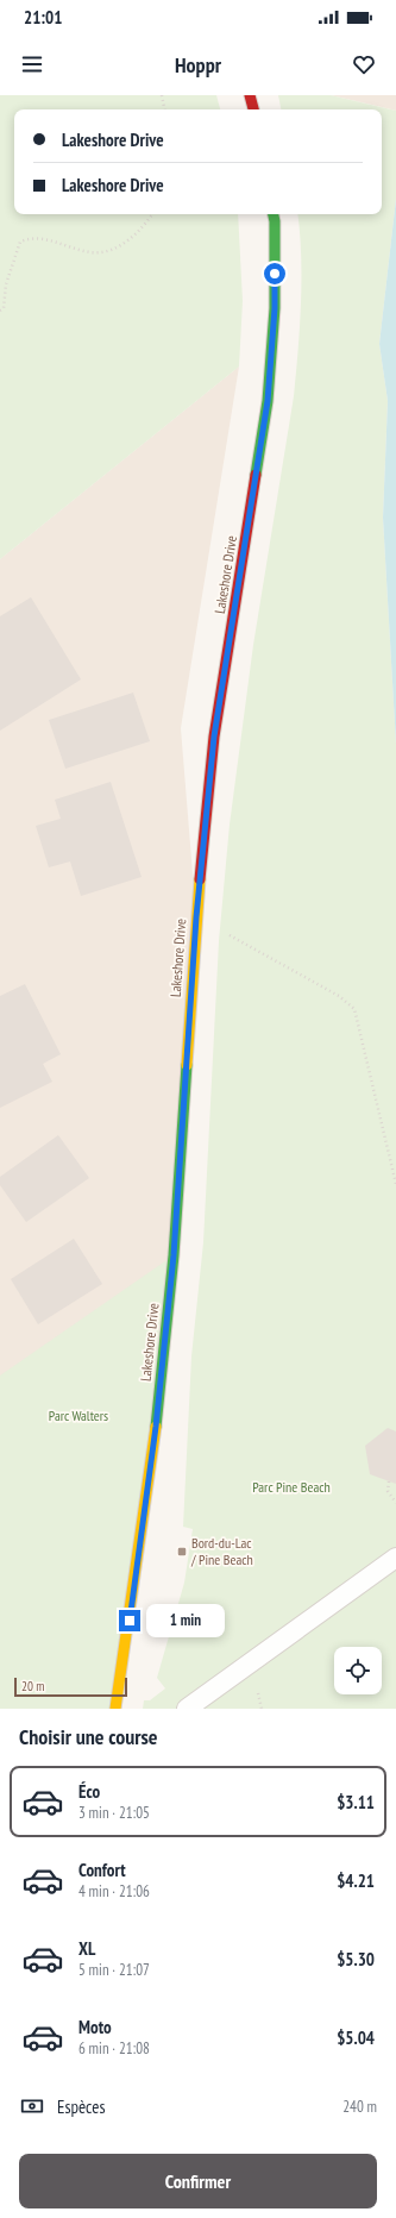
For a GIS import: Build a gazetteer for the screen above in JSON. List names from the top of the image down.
{
  "streets": {
    "street": ["Lakeshore Drive"]
  },
  "parks": ["Parc Walters", "Parc Pine Beach"],
  "places": {
    "transit": ["Bord-du-Lac / Pine Beach"]
  },
  "scale_bar": "20 m",
  "page": {
    "status": "21:01",
    "header": "Hoppr",
    "banner": ["Lakeshore Drive", "Lakeshore Drive"],
    "bubble": "1 min",
    "scale": "20 m",
    "heading": "Choisir une course",
    "list": [
      {
        "name": "Éco",
        "note": "3 min · 21:05",
        "value": "$3.11"
      },
      {
        "name": "Confort",
        "note": "4 min · 21:06",
        "value": "$4.21"
      },
      {
        "name": "XL",
        "note": "5 min · 21:07",
        "value": "$5.30"
      },
      {
        "name": "Moto",
        "note": "6 min · 21:08",
        "value": "$5.04"
      }
    ],
    "pay": ["Espèces", "240 m"],
    "buttons": "Confirmer"
  }
}
